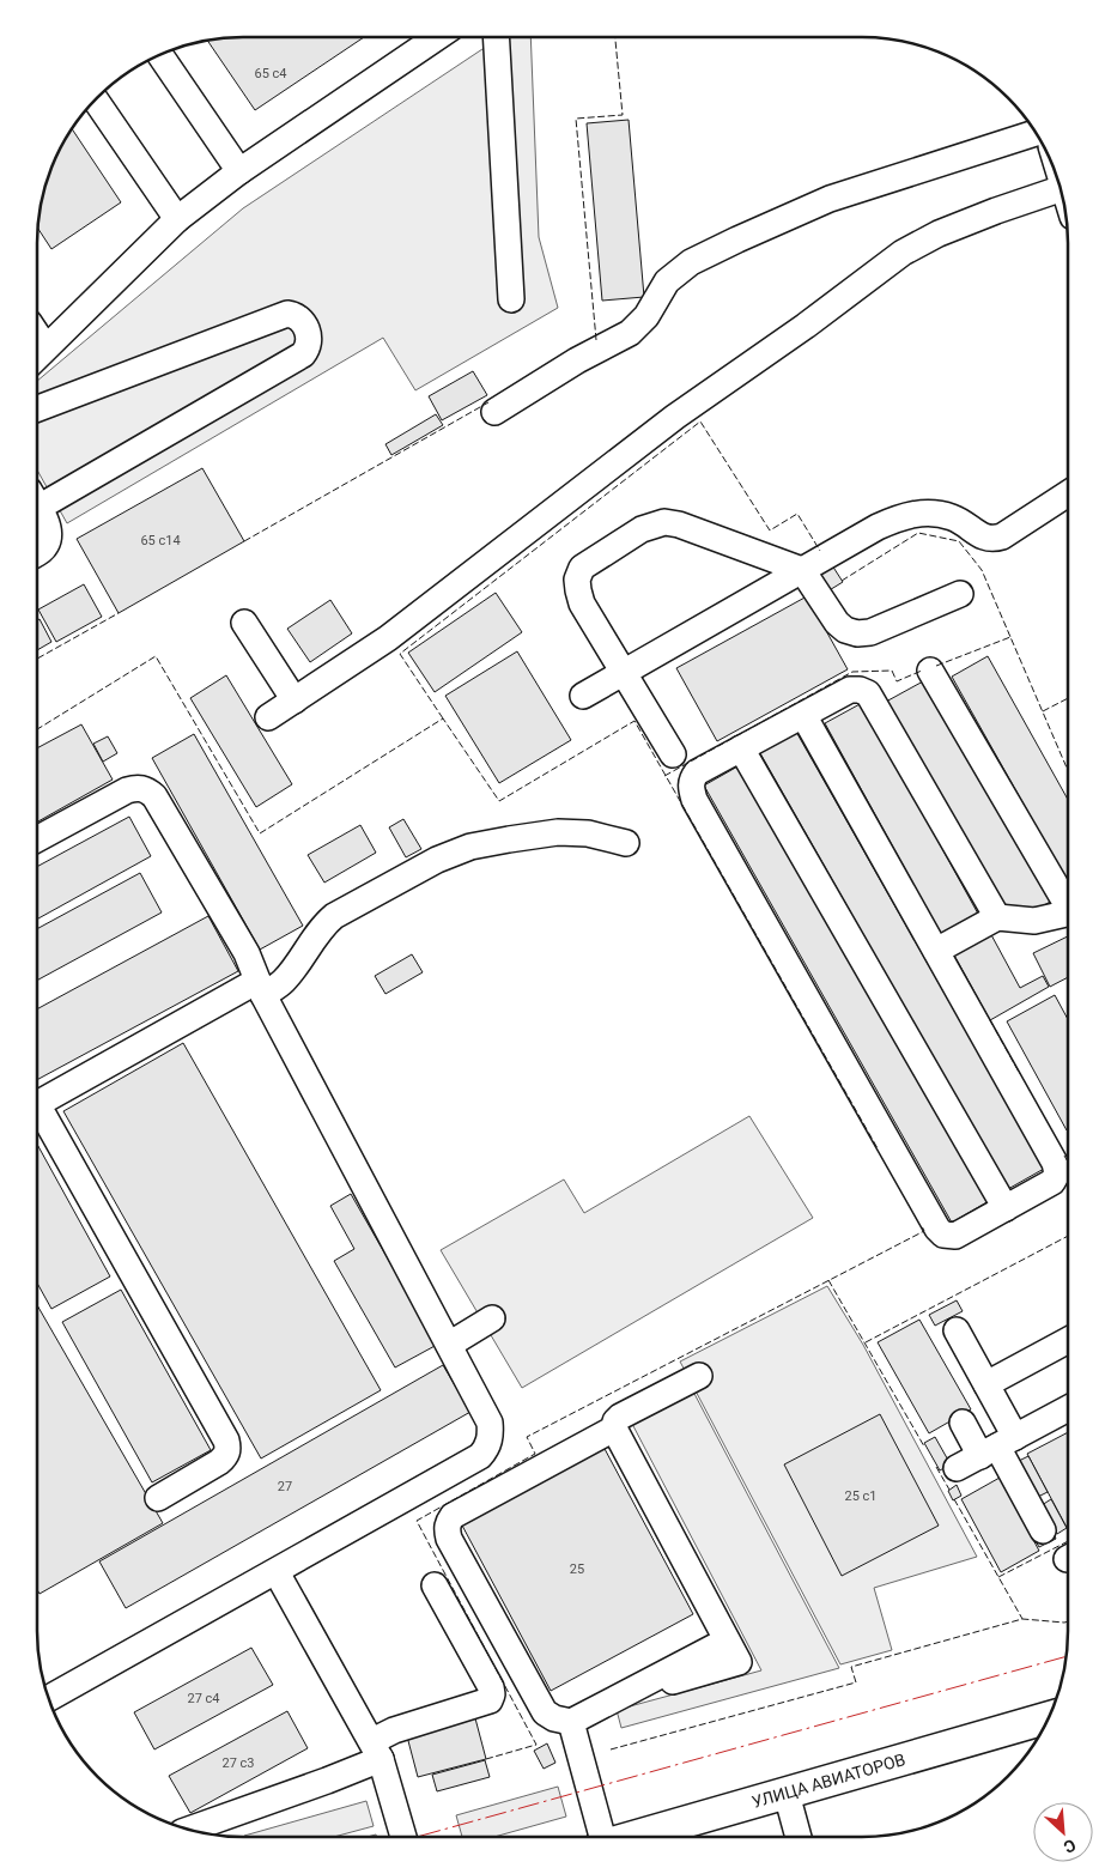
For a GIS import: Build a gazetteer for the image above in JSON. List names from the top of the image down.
{
  "streets": {
    "main road": ["УЛИЦА АВИАТОРОВ"]
  },
  "house_numbers": [
    "65 с4",
    "65 с14",
    "27",
    "25 с1",
    "25",
    "27 с4",
    "27 с3"
  ],
  "north": "bottom right"
}
